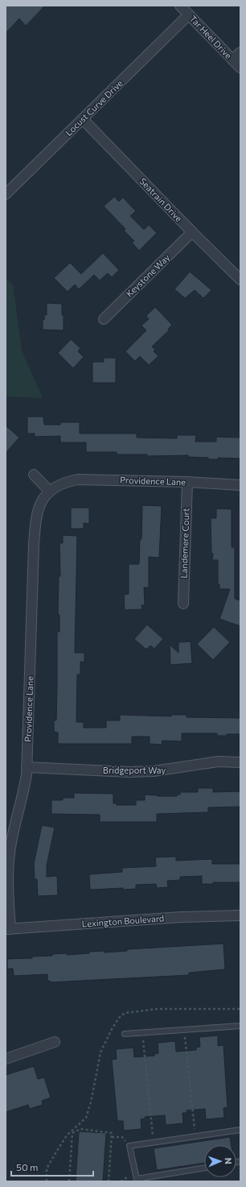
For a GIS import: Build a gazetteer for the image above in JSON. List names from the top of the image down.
{
  "streets": {
    "street": [
      "Tar Heel Drive",
      "Locust Curve Drive",
      "Seatrain Drive",
      "Keystone Way",
      "Providence Lane",
      "Landemere Court",
      "Bridgeport Way",
      "Lexington Boulevard"
    ]
  },
  "crossings": [
    ["Tar Heel Drive", "Locust Curve Drive"],
    ["Locust Curve Drive", "Seatrain Drive"],
    ["Seatrain Drive", "Keystone Way"],
    ["Providence Lane", "Landemere Court"],
    ["Providence Lane", "Bridgeport Way"],
    ["Providence Lane", "Lexington Boulevard"]
  ],
  "scale_bar": "50 m",
  "north": "right"
}
